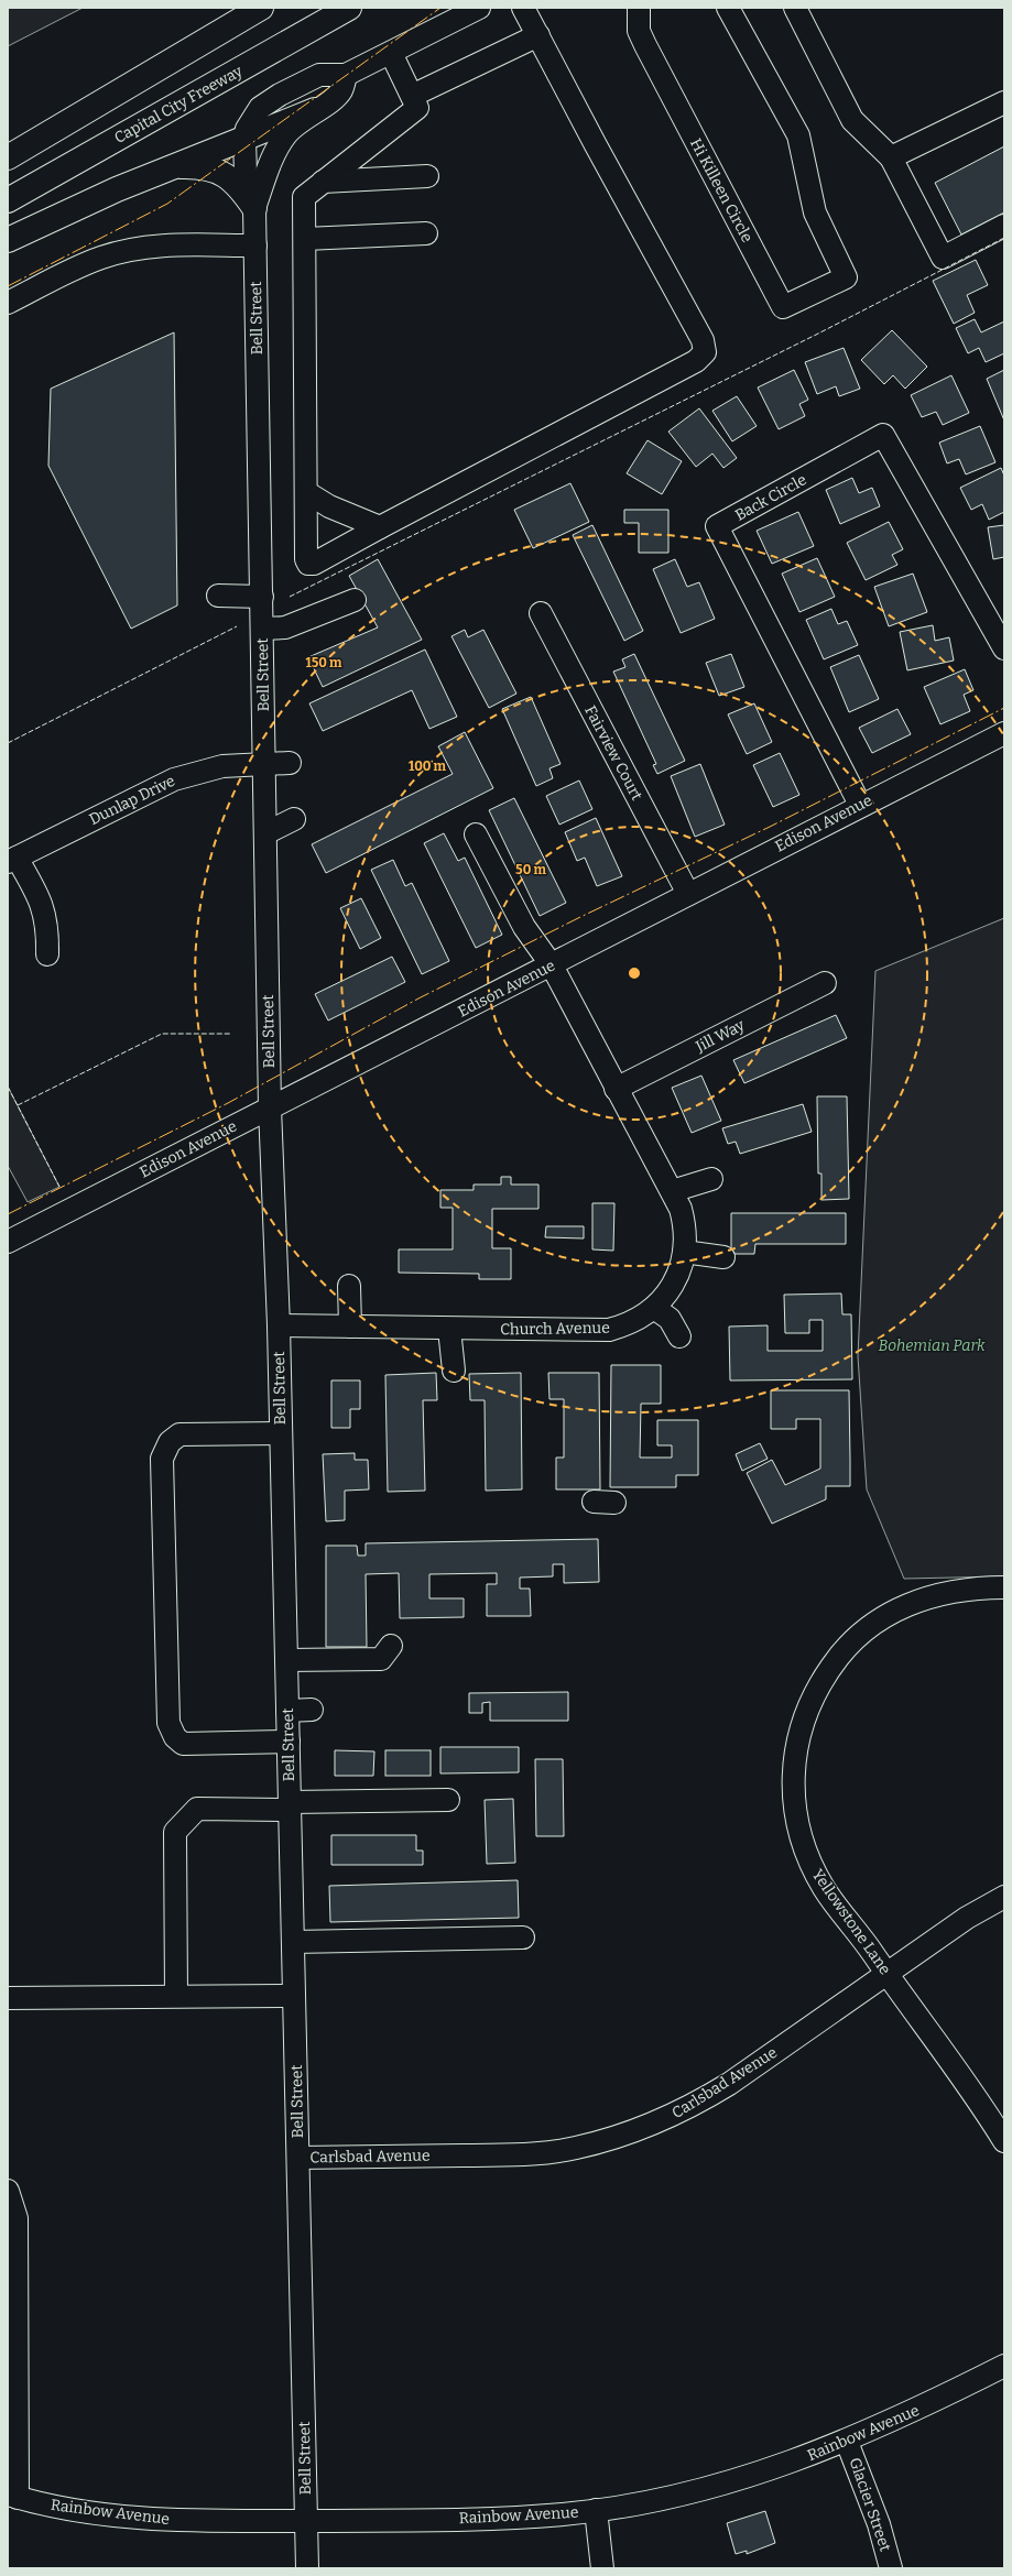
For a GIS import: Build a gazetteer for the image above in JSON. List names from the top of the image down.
{
  "streets": {
    "highway": ["Capital City Freeway"],
    "street": [
      "Hi Killeen Circle",
      "Bell Street",
      "Back Circle",
      "Fairview Court",
      "Dunlap Drive",
      "Edison Avenue",
      "Jill Way",
      "Church Avenue",
      "Yellowstone Lane",
      "Carlsbad Avenue",
      "Rainbow Avenue",
      "Glacier Street"
    ]
  },
  "crossings": [
    ["Bell Street", "Dunlap Drive"],
    ["Bell Street", "Edison Avenue"],
    ["Bell Street", "Church Avenue"],
    ["Bell Street", "Carlsbad Avenue"],
    ["Bell Street", "Rainbow Avenue"],
    ["Back Circle", "Edison Avenue"],
    ["Fairview Court", "Edison Avenue"],
    ["Edison Avenue", "Church Avenue"],
    ["Jill Way", "Church Avenue"],
    ["Yellowstone Lane", "Carlsbad Avenue"],
    ["Rainbow Avenue", "Glacier Street"]
  ],
  "parks": ["Bohemian Park"],
  "rings": ["150 m", "100 m", "50 m"]
}
